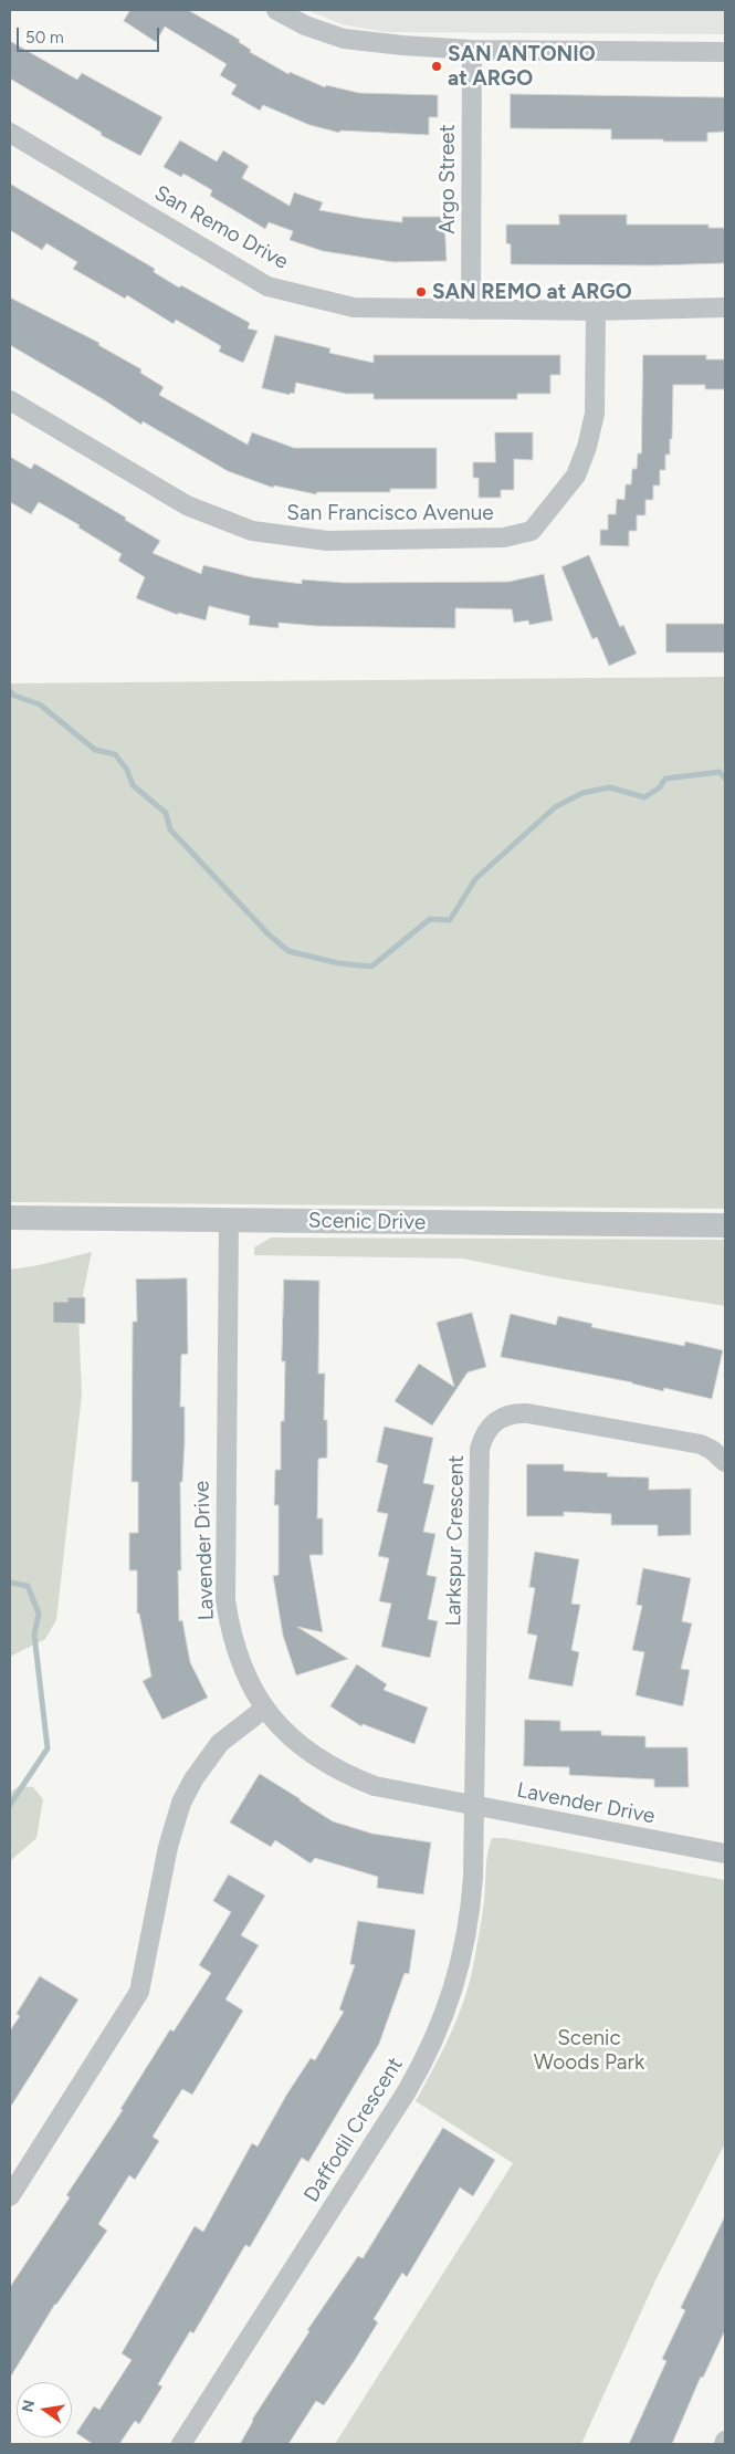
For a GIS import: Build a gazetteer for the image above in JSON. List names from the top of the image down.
{
  "streets": {
    "street": [
      "Argo Street",
      "San Remo Drive",
      "San Francisco Avenue",
      "Scenic Drive",
      "Larkspur Crescent",
      "Lavender Drive",
      "Daffodil Crescent"
    ]
  },
  "crossings": [
    ["Argo Street", "San Remo Drive"],
    ["San Remo Drive", "San Francisco Avenue"],
    ["Scenic Drive", "Lavender Drive"],
    ["Larkspur Crescent", "Lavender Drive"],
    ["Larkspur Crescent", "Daffodil Crescent"],
    ["Lavender Drive", "Daffodil Crescent"]
  ],
  "parks": ["Scenic Woods Park"],
  "places": ["SAN ANTONIO at ARGO", "SAN REMO at ARGO"],
  "scale_bar": "50 m",
  "north": "left"
}
